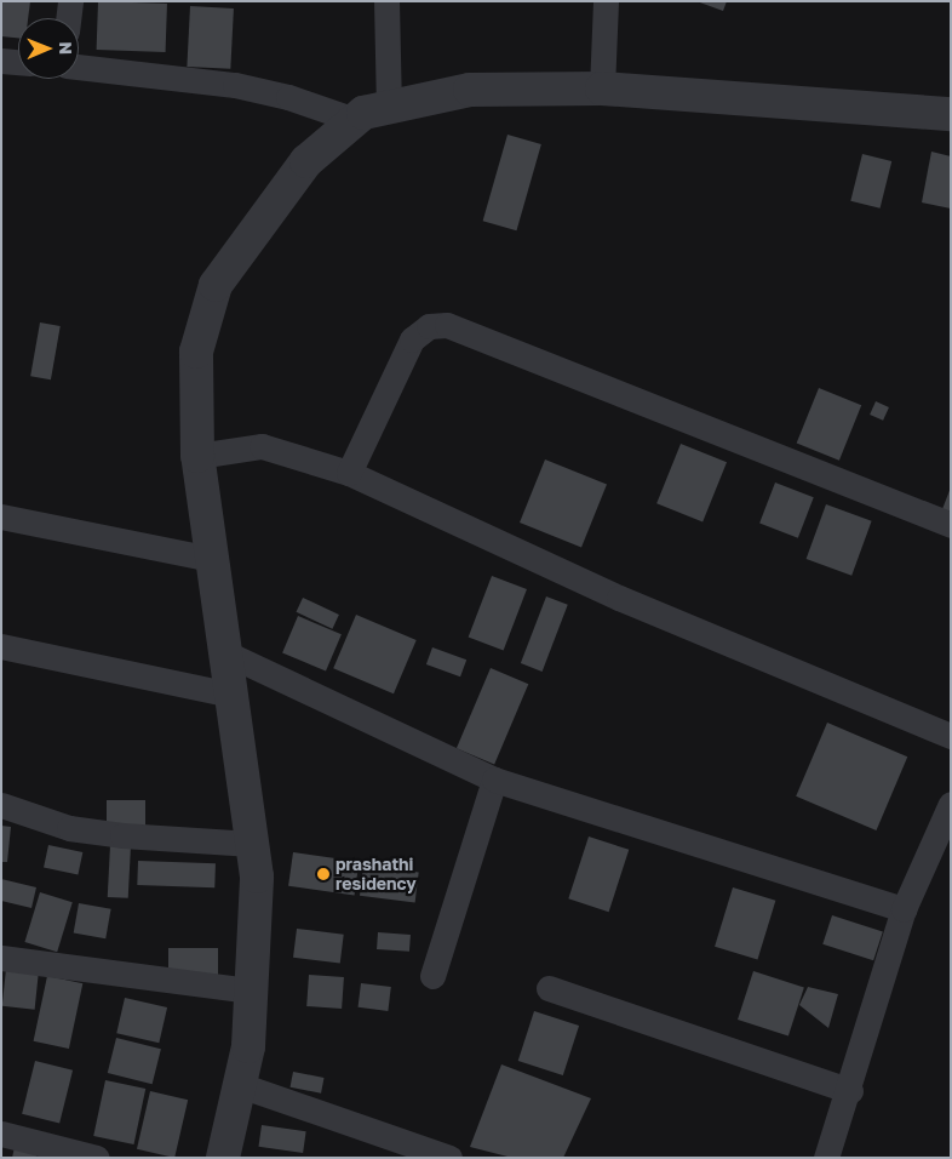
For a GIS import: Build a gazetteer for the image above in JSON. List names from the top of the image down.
{
  "places": ["prashathi residency"],
  "north": "right"
}
